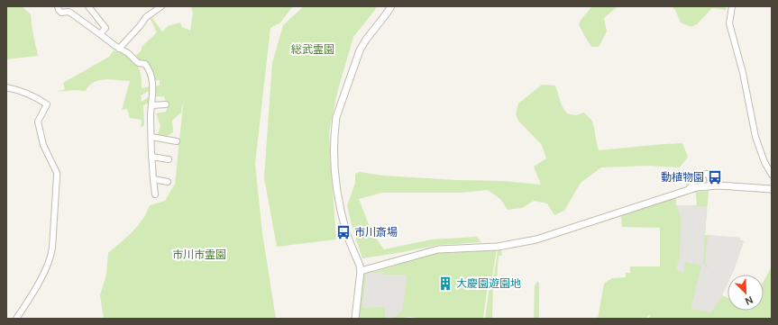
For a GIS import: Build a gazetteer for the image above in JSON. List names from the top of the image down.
{
  "parks": ["総武霊園", "市川市霊園"],
  "places": {
    "bus stop": ["動植物園", "市川斎場"],
    "building": ["大慶園遊園地"]
  },
  "north": "bottom right"
}
